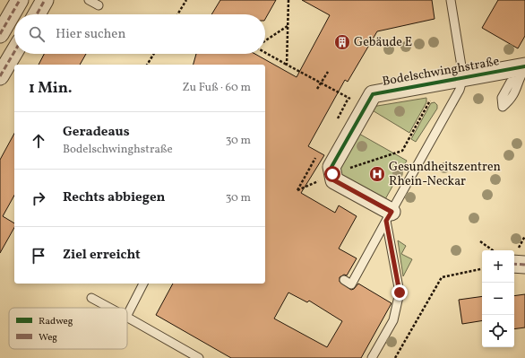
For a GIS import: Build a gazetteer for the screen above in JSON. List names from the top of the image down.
{
  "streets": {
    "street": ["Bodelschwinghstraße"]
  },
  "places": {
    "building": ["Gebäude E"],
    "hospital": ["Gesundheitszentren Rhein-Neckar"]
  },
  "legend": ["Radweg", "Weg"],
  "page": {
    "search": "Hier suchen",
    "heading": ["1 Min.", "Zu Fuß · 60 m"],
    "list": [
      ["Geradeaus", "Bodelschwinghstraße", "30 m"],
      ["Rechts abbiegen", "30 m"],
      "Ziel erreicht"
    ],
    "map_buttons": ["+", "−"]
  }
}
